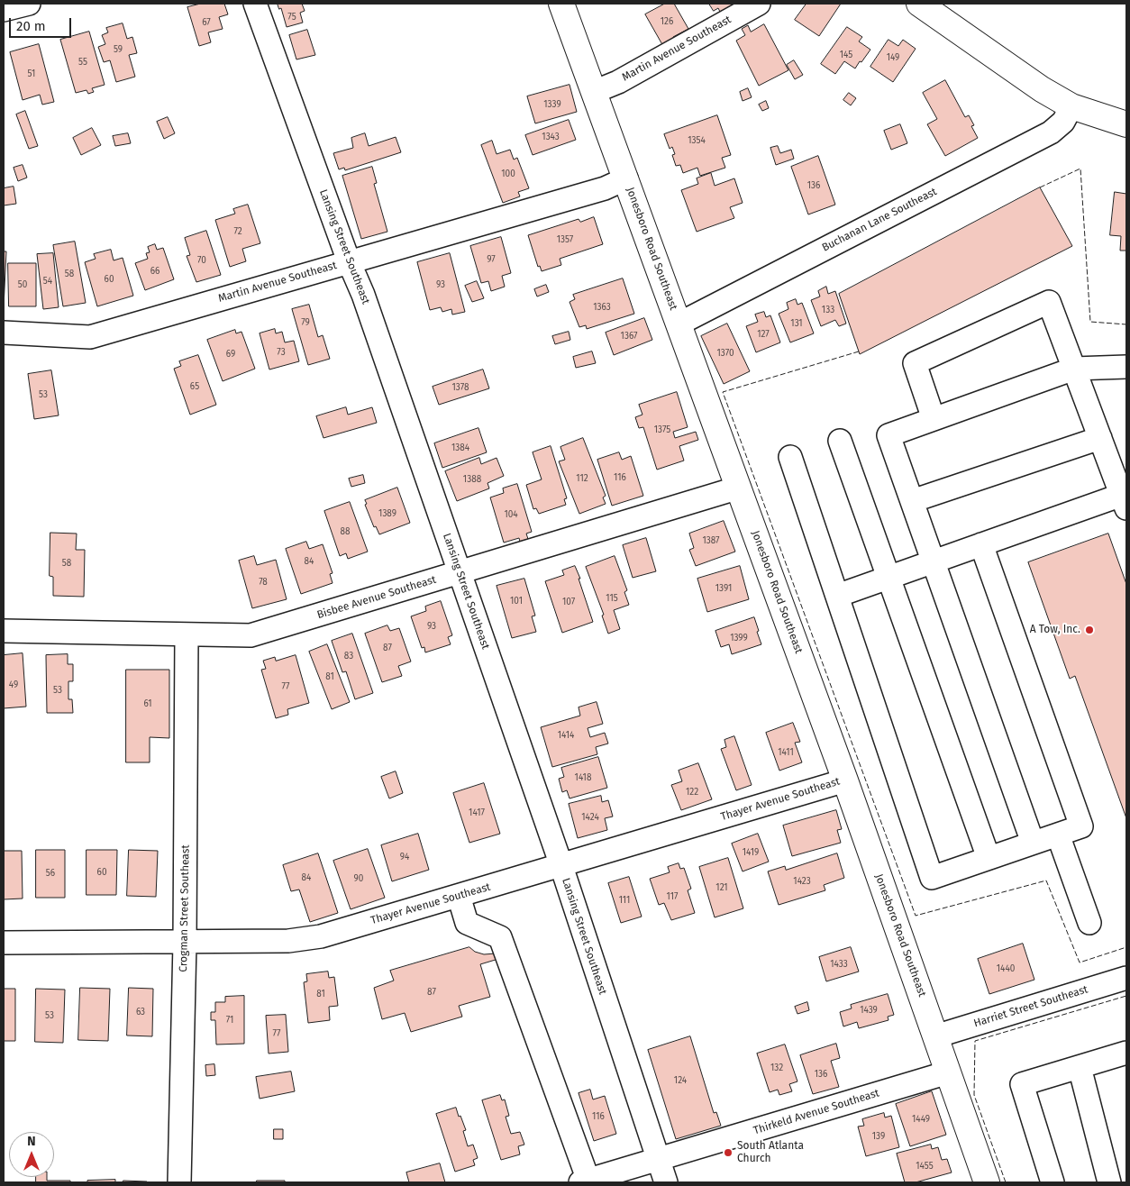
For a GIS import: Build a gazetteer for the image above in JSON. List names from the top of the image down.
{
  "streets": {
    "main road": ["Jonesboro Road Southeast"],
    "street": [
      "Martin Avenue Southeast",
      "Buchanan Lane Southeast",
      "Lansing Street Southeast",
      "Bisbee Avenue Southeast",
      "Thayer Avenue Southeast",
      "Crogman Street Southeast",
      "Harriet Street Southeast",
      "Thirkeld Avenue Southeast"
    ]
  },
  "crossings": [
    ["Martin Avenue Southeast", "Lansing Street Southeast"],
    ["Martin Avenue Southeast", "Jonesboro Road Southeast"],
    ["Buchanan Lane Southeast", "Jonesboro Road Southeast"],
    ["Lansing Street Southeast", "Bisbee Avenue Southeast"],
    ["Lansing Street Southeast", "Thayer Avenue Southeast"],
    ["Lansing Street Southeast", "Thirkeld Avenue Southeast"],
    ["Jonesboro Road Southeast", "Bisbee Avenue Southeast"],
    ["Jonesboro Road Southeast", "Thayer Avenue Southeast"],
    ["Jonesboro Road Southeast", "Harriet Street Southeast"],
    ["Jonesboro Road Southeast", "Thirkeld Avenue Southeast"],
    ["Bisbee Avenue Southeast", "Crogman Street Southeast"],
    ["Thayer Avenue Southeast", "Crogman Street Southeast"]
  ],
  "places": ["A Tow, Inc.", "South Atlanta Church"],
  "house_numbers": [
    "75",
    "126",
    "67",
    "59",
    "145",
    "149",
    "55",
    "51",
    "1339",
    "1343",
    "1354",
    "100",
    "136",
    "72",
    "1357",
    "97",
    "70",
    "66",
    "58",
    "60",
    "54",
    "50",
    "93",
    "1363",
    "133",
    "79",
    "131",
    "127",
    "1367",
    "73",
    "1370",
    "69",
    "65",
    "1378",
    "53",
    "1375",
    "1384",
    "116",
    "112",
    "1388",
    "1389",
    "104",
    "88",
    "1387",
    "84",
    "58",
    "78",
    "1391",
    "115",
    "101",
    "107",
    "93",
    "1399",
    "87",
    "83",
    "81",
    "49",
    "77",
    "53",
    "61",
    "1414",
    "1411",
    "1418",
    "122",
    "1417",
    "1424",
    "1419",
    "94",
    "60",
    "56",
    "84",
    "90",
    "1423",
    "121",
    "117",
    "111",
    "1433",
    "1440",
    "87",
    "81",
    "1439",
    "63",
    "53",
    "71",
    "77",
    "132",
    "136",
    "124",
    "116",
    "1449",
    "139",
    "1455"
  ],
  "scale_bar": "20 m",
  "north": "top"
}
